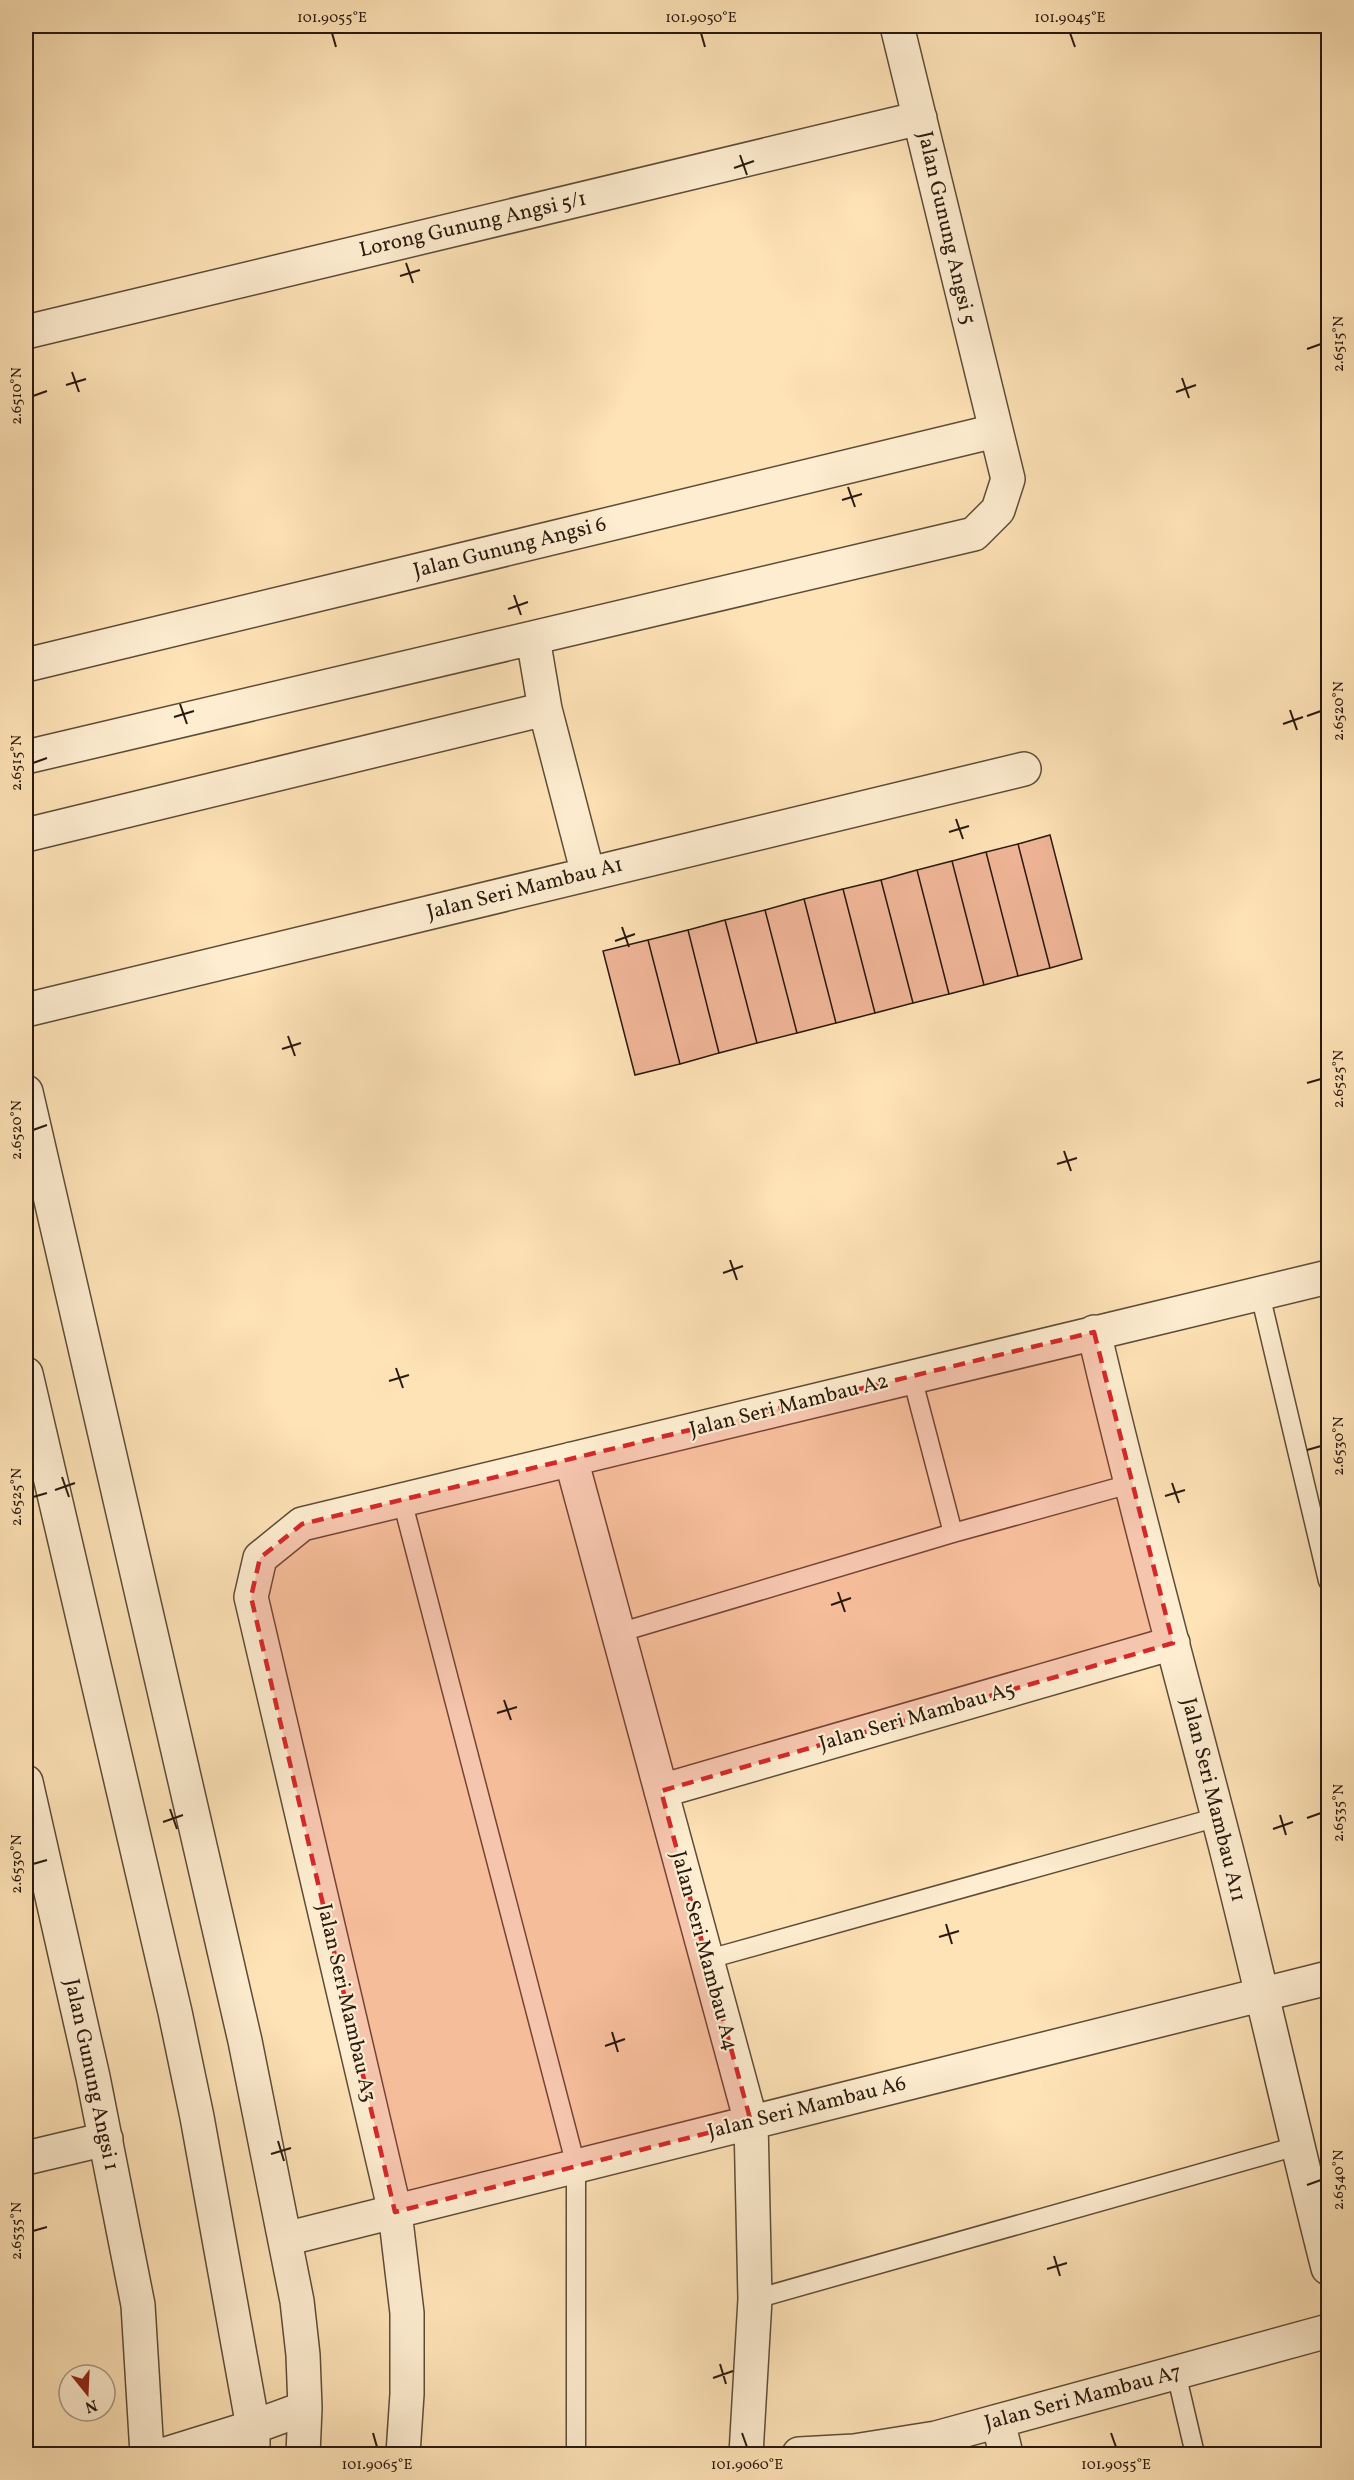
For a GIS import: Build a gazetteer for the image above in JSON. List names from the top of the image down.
{
  "streets": {
    "street": [
      "Lorong Gunung Angsi 5/1",
      "Jalan Gunung Angsi 5",
      "Jalan Gunung Angsi 6",
      "Jalan Seri Mambau A1",
      "Jalan Seri Mambau A2",
      "Jalan Seri Mambau A5",
      "Jalan Seri Mambau A11",
      "Jalan Seri Mambau A4",
      "Jalan Seri Mambau A3",
      "Jalan Gunung Angsi 1",
      "Jalan Seri Mambau A6",
      "Jalan Seri Mambau A7"
    ]
  },
  "crossings": [
    ["Lorong Gunung Angsi 5/1", "Jalan Gunung Angsi 5"],
    ["Jalan Gunung Angsi 5", "Jalan Gunung Angsi 6"],
    ["Jalan Seri Mambau A2", "Jalan Seri Mambau A11"],
    ["Jalan Seri Mambau A2", "Jalan Seri Mambau A4"],
    ["Jalan Seri Mambau A2", "Jalan Seri Mambau A3"],
    ["Jalan Seri Mambau A5", "Jalan Seri Mambau A11"],
    ["Jalan Seri Mambau A5", "Jalan Seri Mambau A4"],
    ["Jalan Seri Mambau A11", "Jalan Seri Mambau A6"],
    ["Jalan Seri Mambau A4", "Jalan Seri Mambau A6"],
    ["Jalan Seri Mambau A3", "Jalan Seri Mambau A6"]
  ],
  "north": "bottom",
  "coordinates": [
    "101.9055°E",
    "101.9050°E",
    "101.9045°E",
    "2.6515°N",
    "2.6510°N",
    "2.6520°N",
    "2.6525°N",
    "2.6530°N",
    "2.6535°N",
    "2.6540°N",
    "101.9065°E",
    "101.9060°E"
  ]
}
